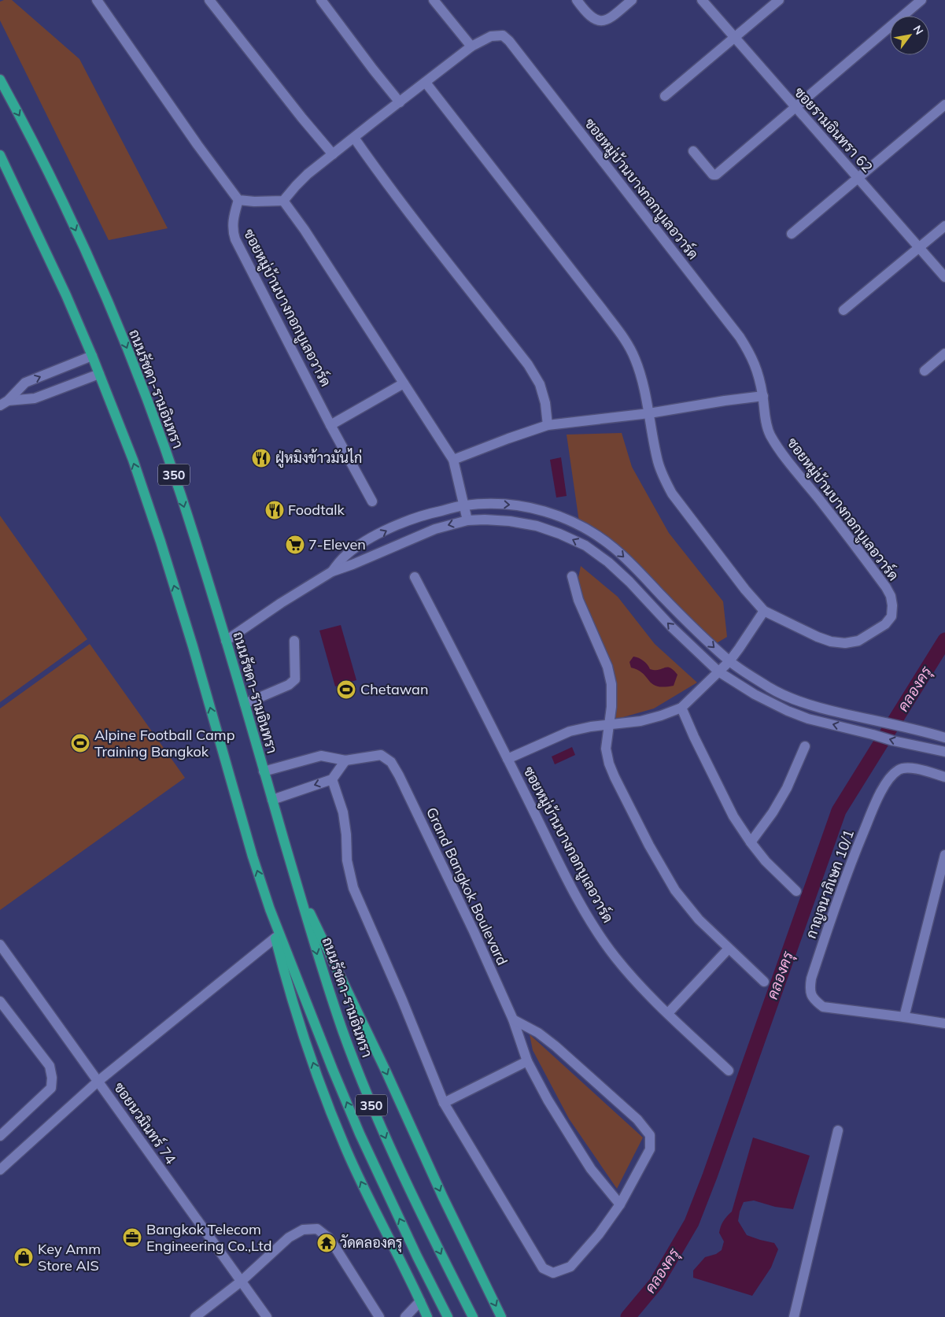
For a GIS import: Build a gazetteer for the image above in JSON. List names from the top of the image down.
{
  "streets": {
    "main road": ["ถนนรัชดา-รามอินทรา", "350"],
    "street": [
      "ซอยรามอินทรา 62",
      "ซอยหมู่บ้านบางกอกบูเลอวาร์ด",
      "กาญจนาภิเษก 10/1",
      "Grand Bangkok Boulevard",
      "ซอยนวมินทร์ 74"
    ]
  },
  "crossings": [
    ["ถนนรัชดา-รามอินทรา", "Grand Bangkok Boulevard"]
  ],
  "water": ["คลองครุ"],
  "places": {
    "restaurant": ["ฝู่หมิงข้าวมันไก่", "Foodtalk"],
    "supermarket": ["7-Eleven"],
    "sports": ["Chetawan", "Alpine Football Camp Training Bangkok"],
    "office": ["Bangkok Telecom Engineering Co.,Ltd"],
    "temple": ["วัดคลองครุ"],
    "shop": ["Key Amm Store AIS"]
  },
  "north": "top right"
}
